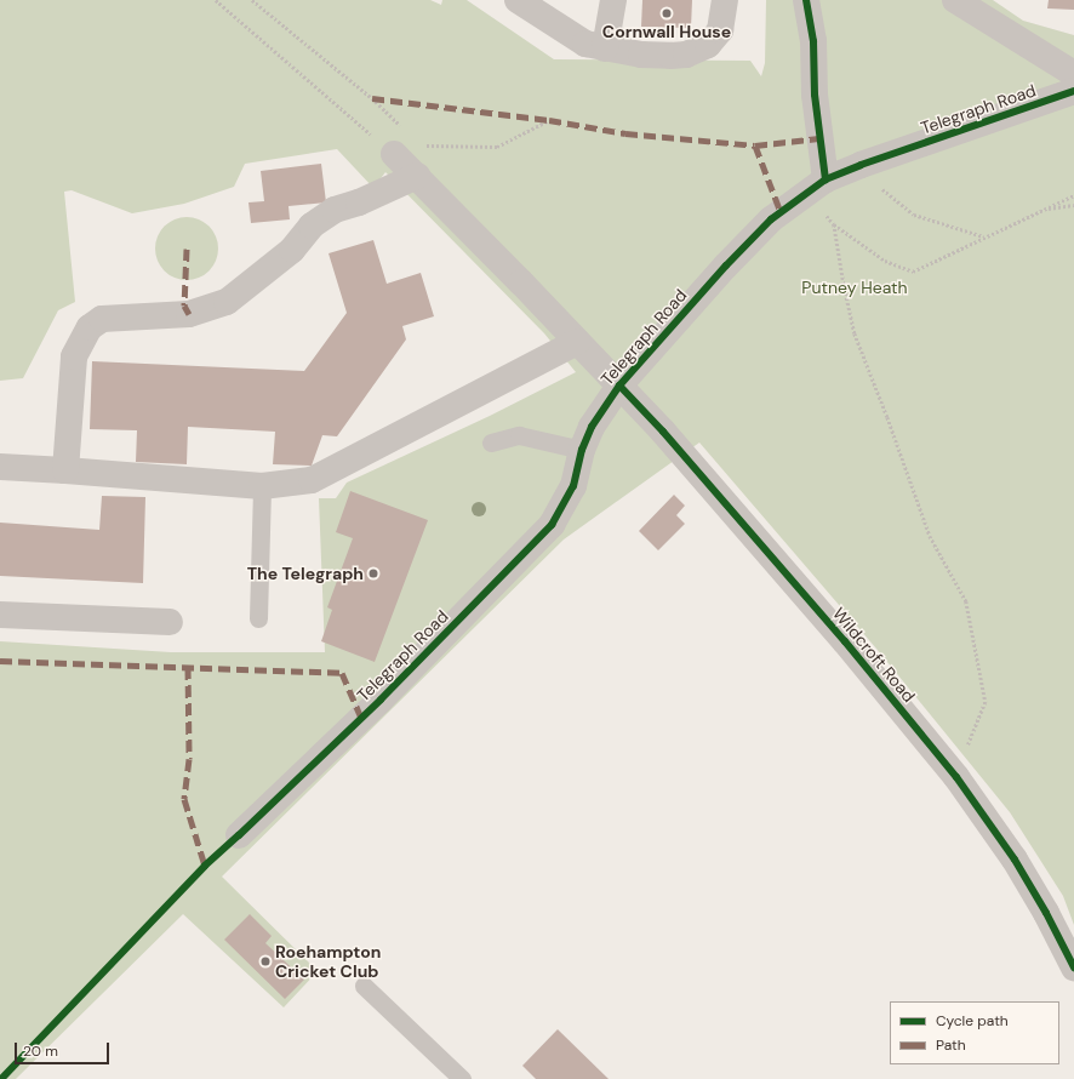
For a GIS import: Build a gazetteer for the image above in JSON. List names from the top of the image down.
{
  "streets": {
    "street": ["Telegraph Road", "Wildcroft Road"]
  },
  "crossings": [
    ["Telegraph Road", "Wildcroft Road"]
  ],
  "parks": ["Putney Heath"],
  "places": ["Cornwall House", "The Telegraph", "Roehampton Cricket Club"],
  "legend": ["Cycle path", "Path"],
  "scale_bar": "20 m"
}
